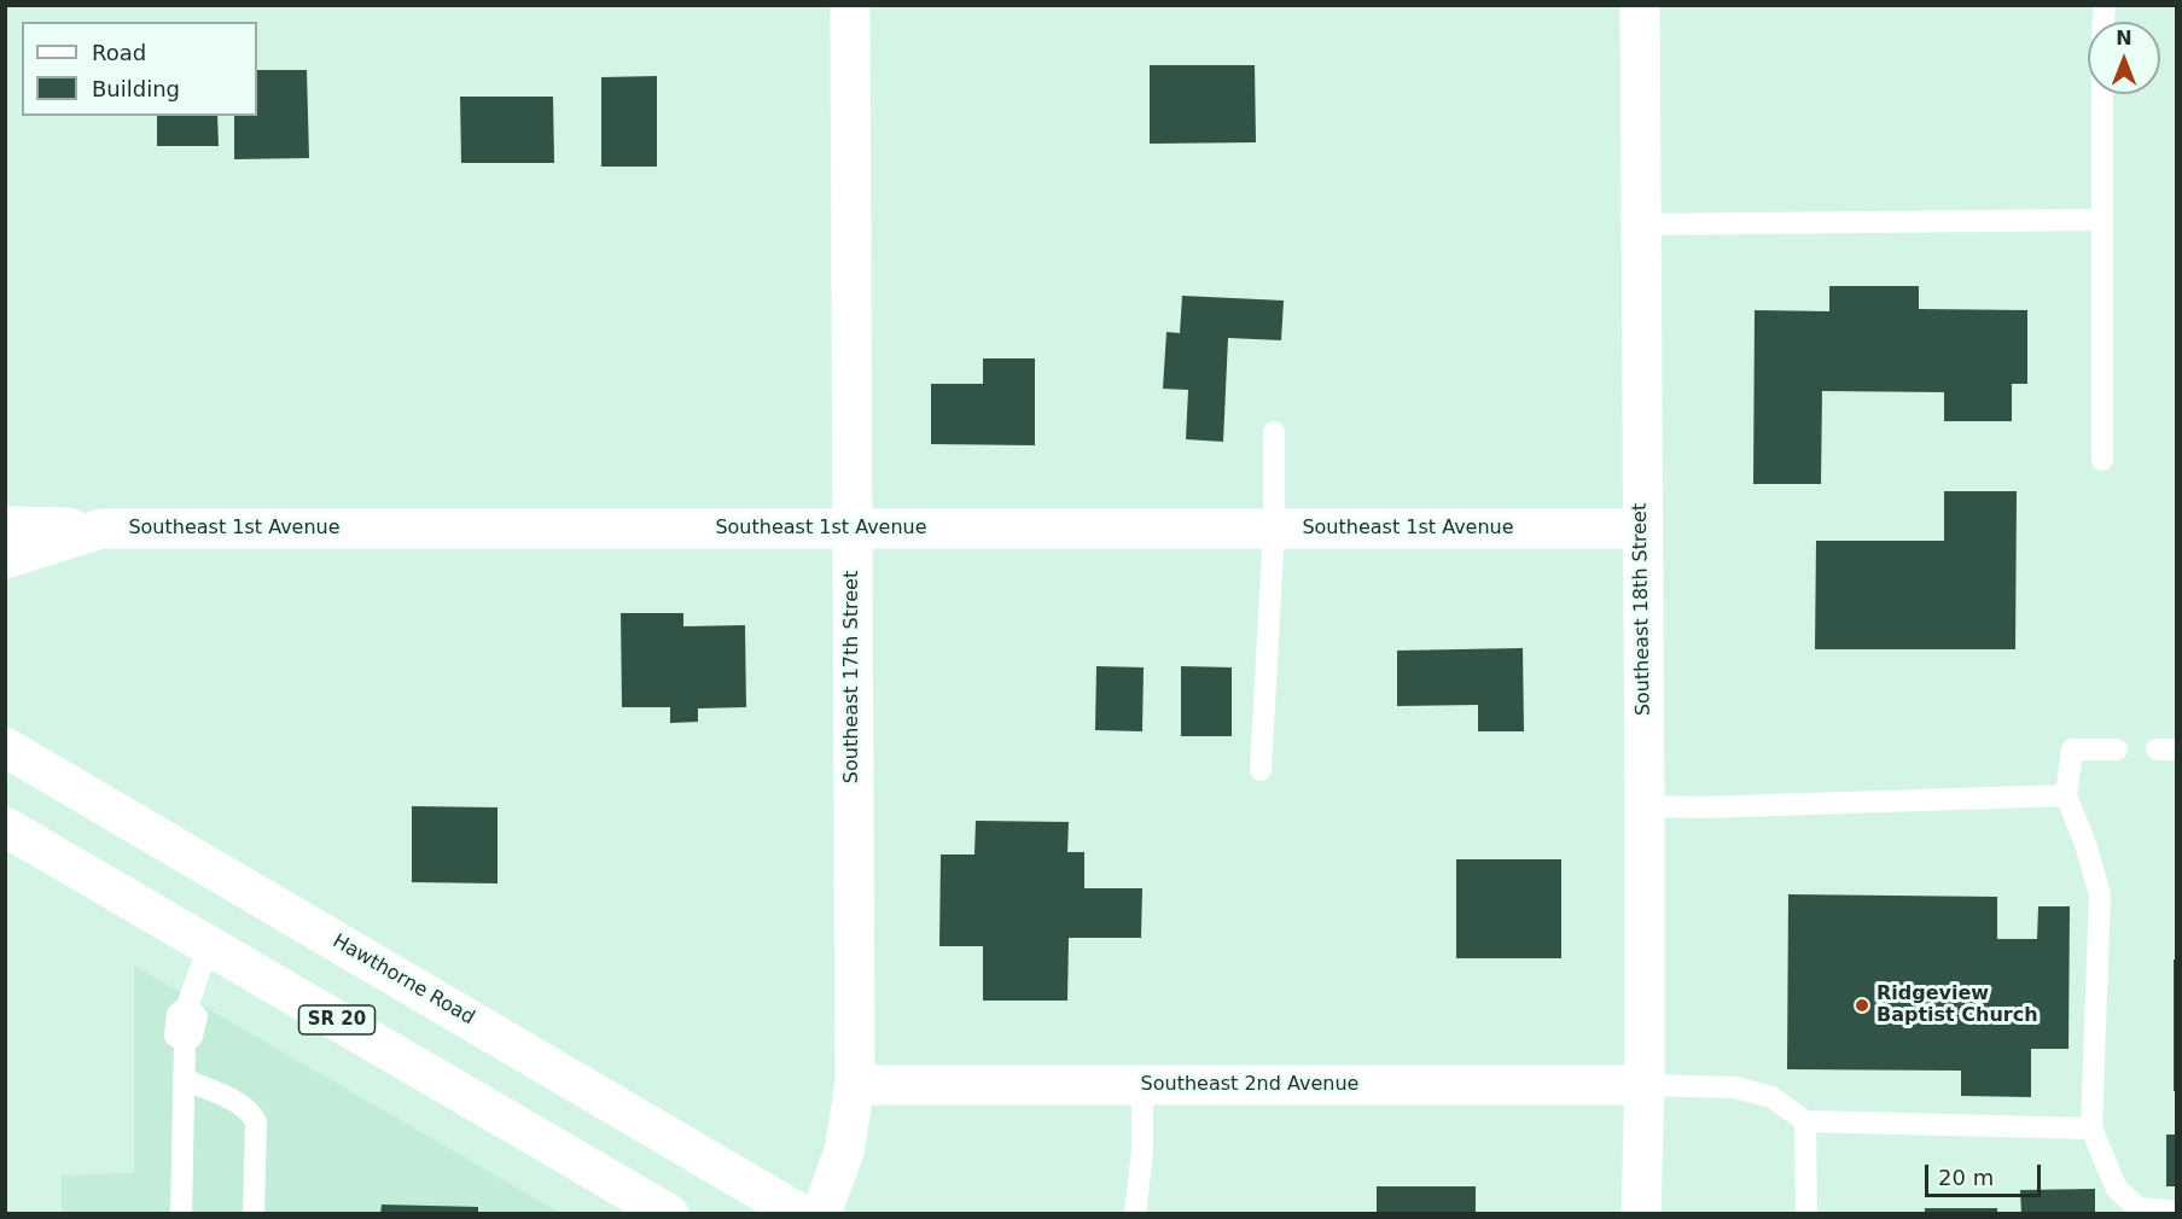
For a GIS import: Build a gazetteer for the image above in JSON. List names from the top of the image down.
{
  "streets": {
    "main road": [
      "Southeast 1st Avenue",
      "Southeast 18th Street",
      "Southeast 17th Street",
      "Hawthorne Road",
      "SR 20",
      "Southeast 2nd Avenue"
    ]
  },
  "crossings": [
    ["Southeast 1st Avenue", "Southeast 18th Street"],
    ["Southeast 1st Avenue", "Southeast 17th Street"],
    ["Southeast 18th Street", "Southeast 2nd Avenue"],
    ["Southeast 17th Street", "Southeast 2nd Avenue"]
  ],
  "places": ["Ridgeview Baptist Church"],
  "legend": ["Road", "Building"],
  "scale_bar": "20 m",
  "north": "top"
}
